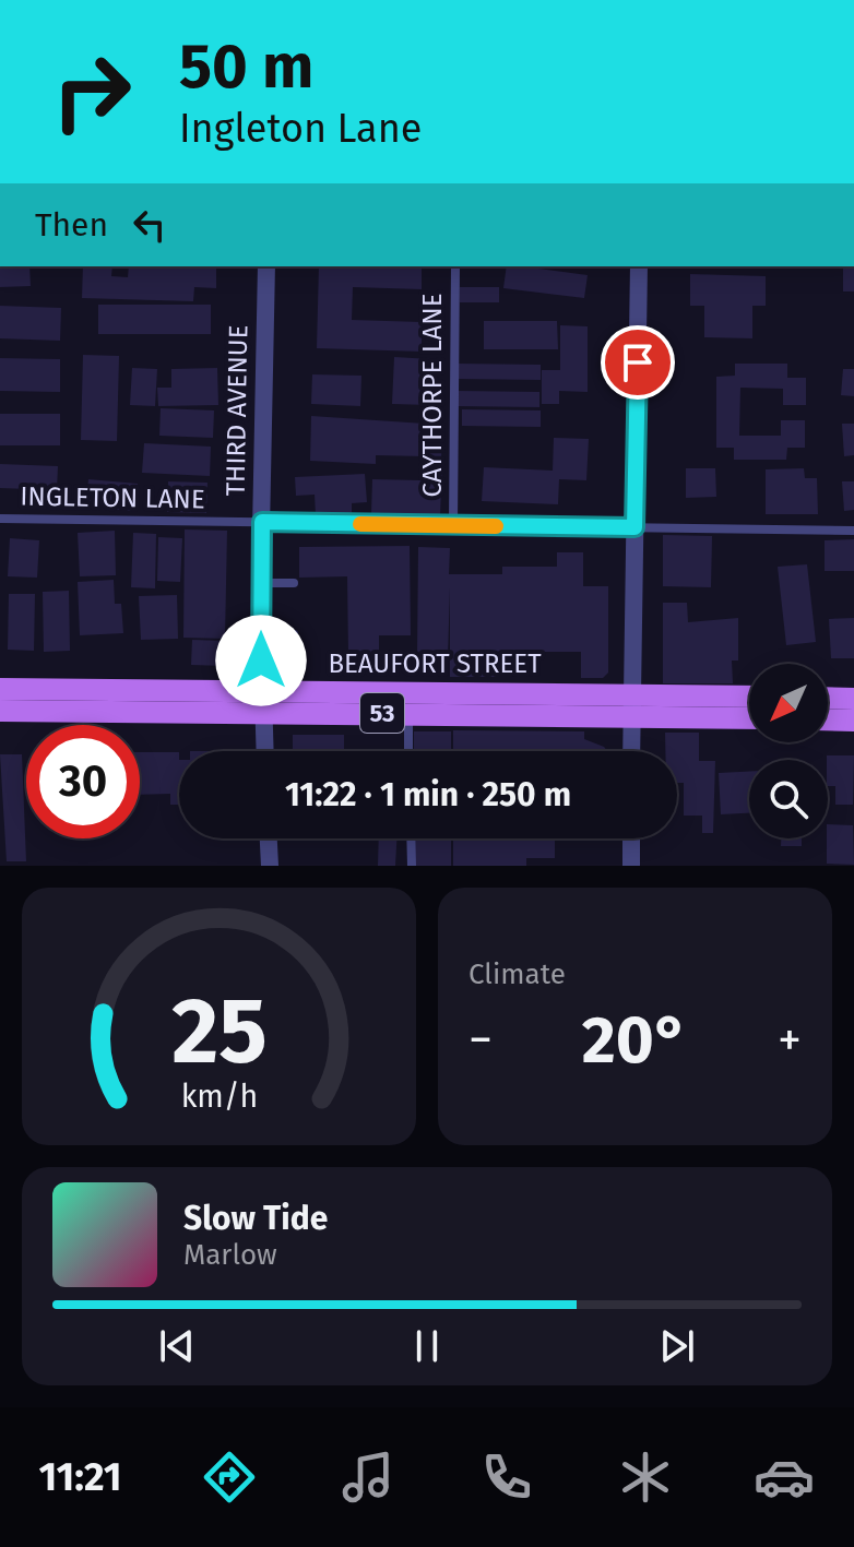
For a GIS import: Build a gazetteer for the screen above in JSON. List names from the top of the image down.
{
  "streets": {
    "main road": ["BEAUFORT STREET", "53"],
    "street": ["THIRD AVENUE"],
    "lane": ["CAYTHORPE LANE", "INGLETON LANE"]
  },
  "crossings": [
    ["CAYTHORPE LANE", "INGLETON LANE"],
    ["THIRD AVENUE", "INGLETON LANE"],
    ["THIRD AVENUE", "BEAUFORT STREET"]
  ],
  "north": "bottom left",
  "page": {
    "turn": ["50 m", "Ingleton Lane"],
    "then": "Then",
    "limit": "30",
    "trip": "11:22 · 1 min · 250 m",
    "tile": "Climate",
    "heat": ["−", "20°", "+"],
    "song": ["Slow Tide", "Marlow"],
    "tabs": "11:21",
    "gauge": ["25", "km/h"]
  }
}
